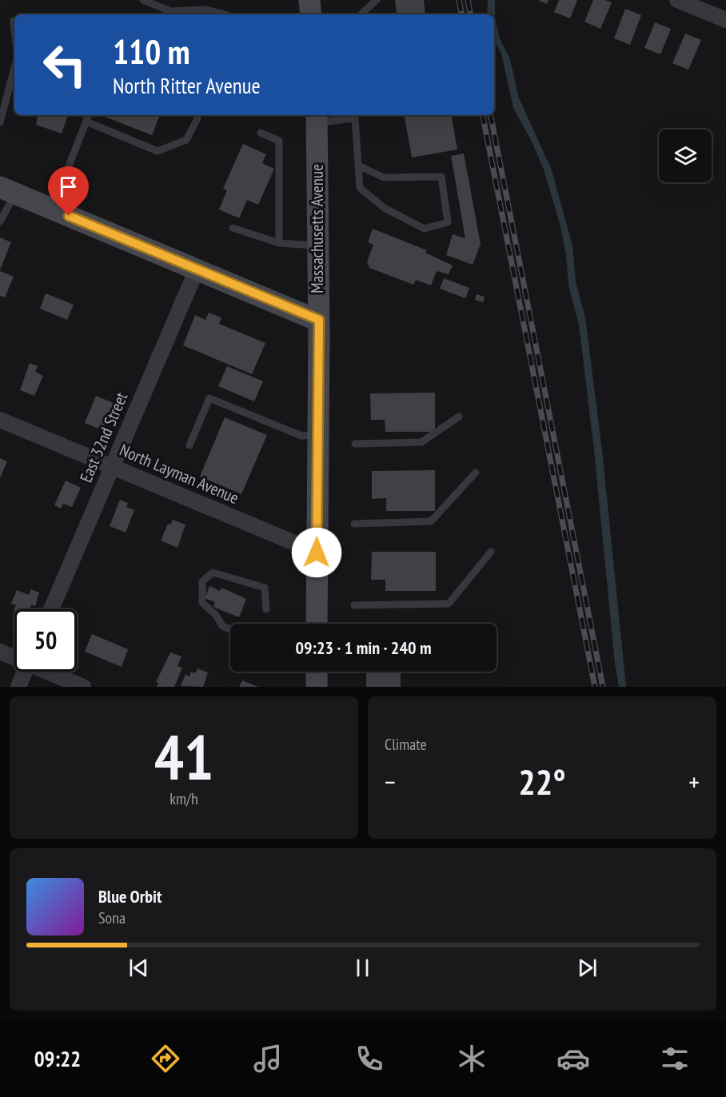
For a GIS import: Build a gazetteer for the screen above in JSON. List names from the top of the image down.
{
  "streets": {
    "main road": ["Massachusetts Avenue"],
    "street": ["East 32nd Street", "North Layman Avenue"]
  },
  "crossings": [
    ["Massachusetts Avenue", "North Layman Avenue"],
    ["East 32nd Street", "North Layman Avenue"]
  ],
  "page": {
    "turn": ["110 m", "North Ritter Avenue"],
    "limit": "50",
    "trip": "09:23 · 1 min · 240 m",
    "tile": [
      ["41", "km/h"],
      "Climate"
    ],
    "heat": ["−", "22°", "+"],
    "song": ["Blue Orbit", "Sona"],
    "tabs": "09:22"
  }
}
